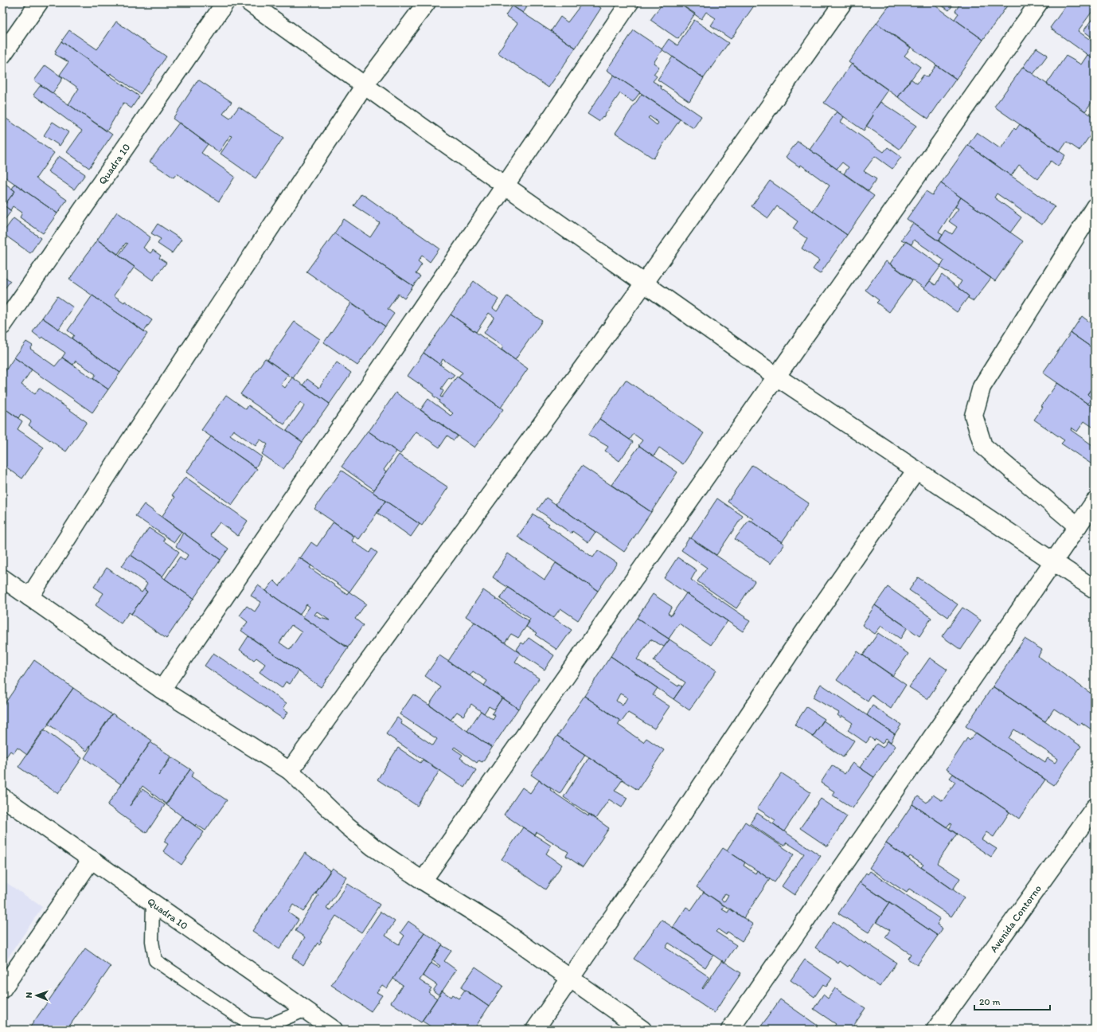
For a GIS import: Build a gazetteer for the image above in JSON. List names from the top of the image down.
{
  "streets": {
    "street": ["Quadra 10", "Avenida Contorno"]
  },
  "scale_bar": "20 m",
  "north": "left"
}
